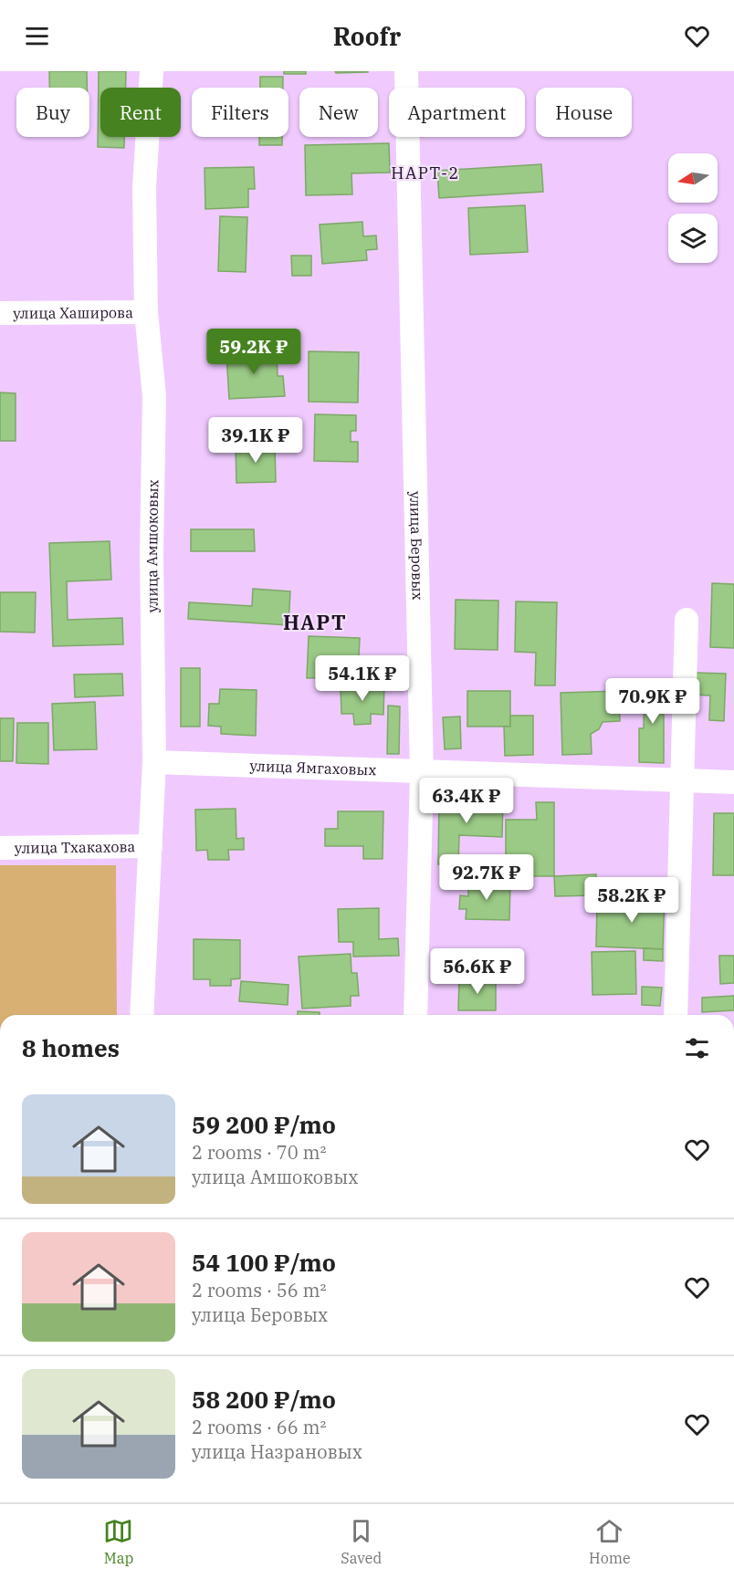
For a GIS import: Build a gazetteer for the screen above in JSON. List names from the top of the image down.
{
  "streets": {
    "street": [
      "улица Хаширова",
      "улица Амшоковых",
      "улица Беровых",
      "улица Ямгаховых",
      "улица Тхакахова"
    ]
  },
  "crossings": [
    ["улица Хаширова", "улица Амшоковых"],
    ["улица Амшоковых", "улица Ямгаховых"],
    ["улица Амшоковых", "улица Тхакахова"],
    ["улица Беровых", "улица Ямгаховых"]
  ],
  "districts": ["НАРТ-2", "НАРТ"],
  "north": "left",
  "page": {
    "header": "Roofr",
    "chip": [
      "Buy",
      "Rent",
      "Filters",
      "New",
      "Apartment",
      "House"
    ],
    "price": [
      "59.2K ₽",
      "39.1K ₽",
      "54.1K ₽",
      "70.9K ₽",
      "63.4K ₽",
      "92.7K ₽",
      "58.2K ₽",
      "56.6K ₽"
    ],
    "heading": "8 homes",
    "list": [
      {
        "name": "59 200 ₽/mo",
        "note": "2 rooms · 70 m² · улица Амшоковых"
      },
      {
        "name": "54 100 ₽/mo",
        "note": "2 rooms · 56 m² · улица Беровых"
      },
      {
        "name": "58 200 ₽/mo",
        "note": "2 rooms · 66 m² · улица Назрановых"
      }
    ],
    "tabs": ["Map", "Saved", "Home"]
  }
}
